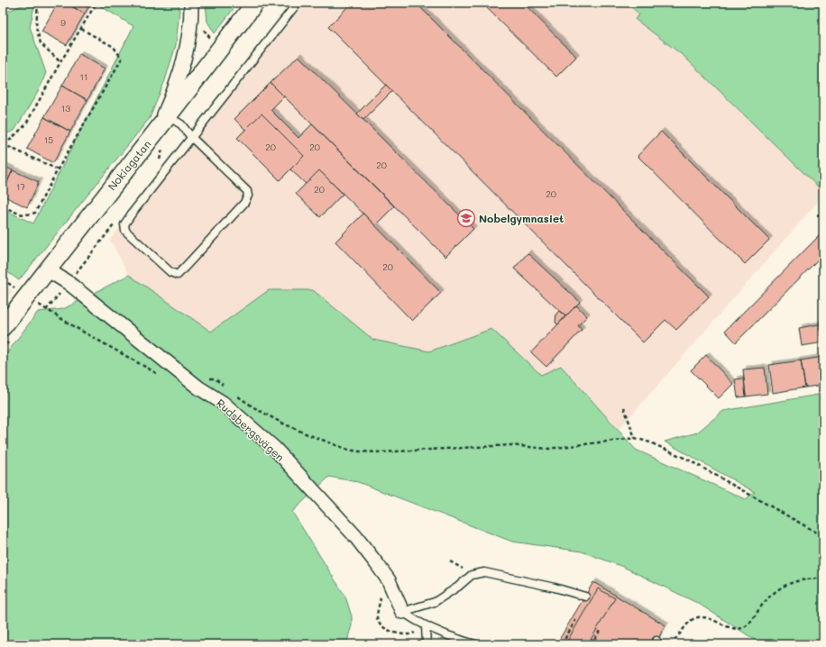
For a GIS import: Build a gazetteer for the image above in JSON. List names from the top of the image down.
{
  "streets": {
    "street": ["Nokiagatan", "Rudsbergsvägen"]
  },
  "crossings": [
    ["Nokiagatan", "Rudsbergsvägen"]
  ],
  "places": {
    "school or university": ["Nobelgymnasiet"]
  },
  "house_numbers": [
    "9",
    "11",
    "13",
    "15",
    "20",
    "20",
    "20",
    "17",
    "20",
    "20",
    "20"
  ]
}
